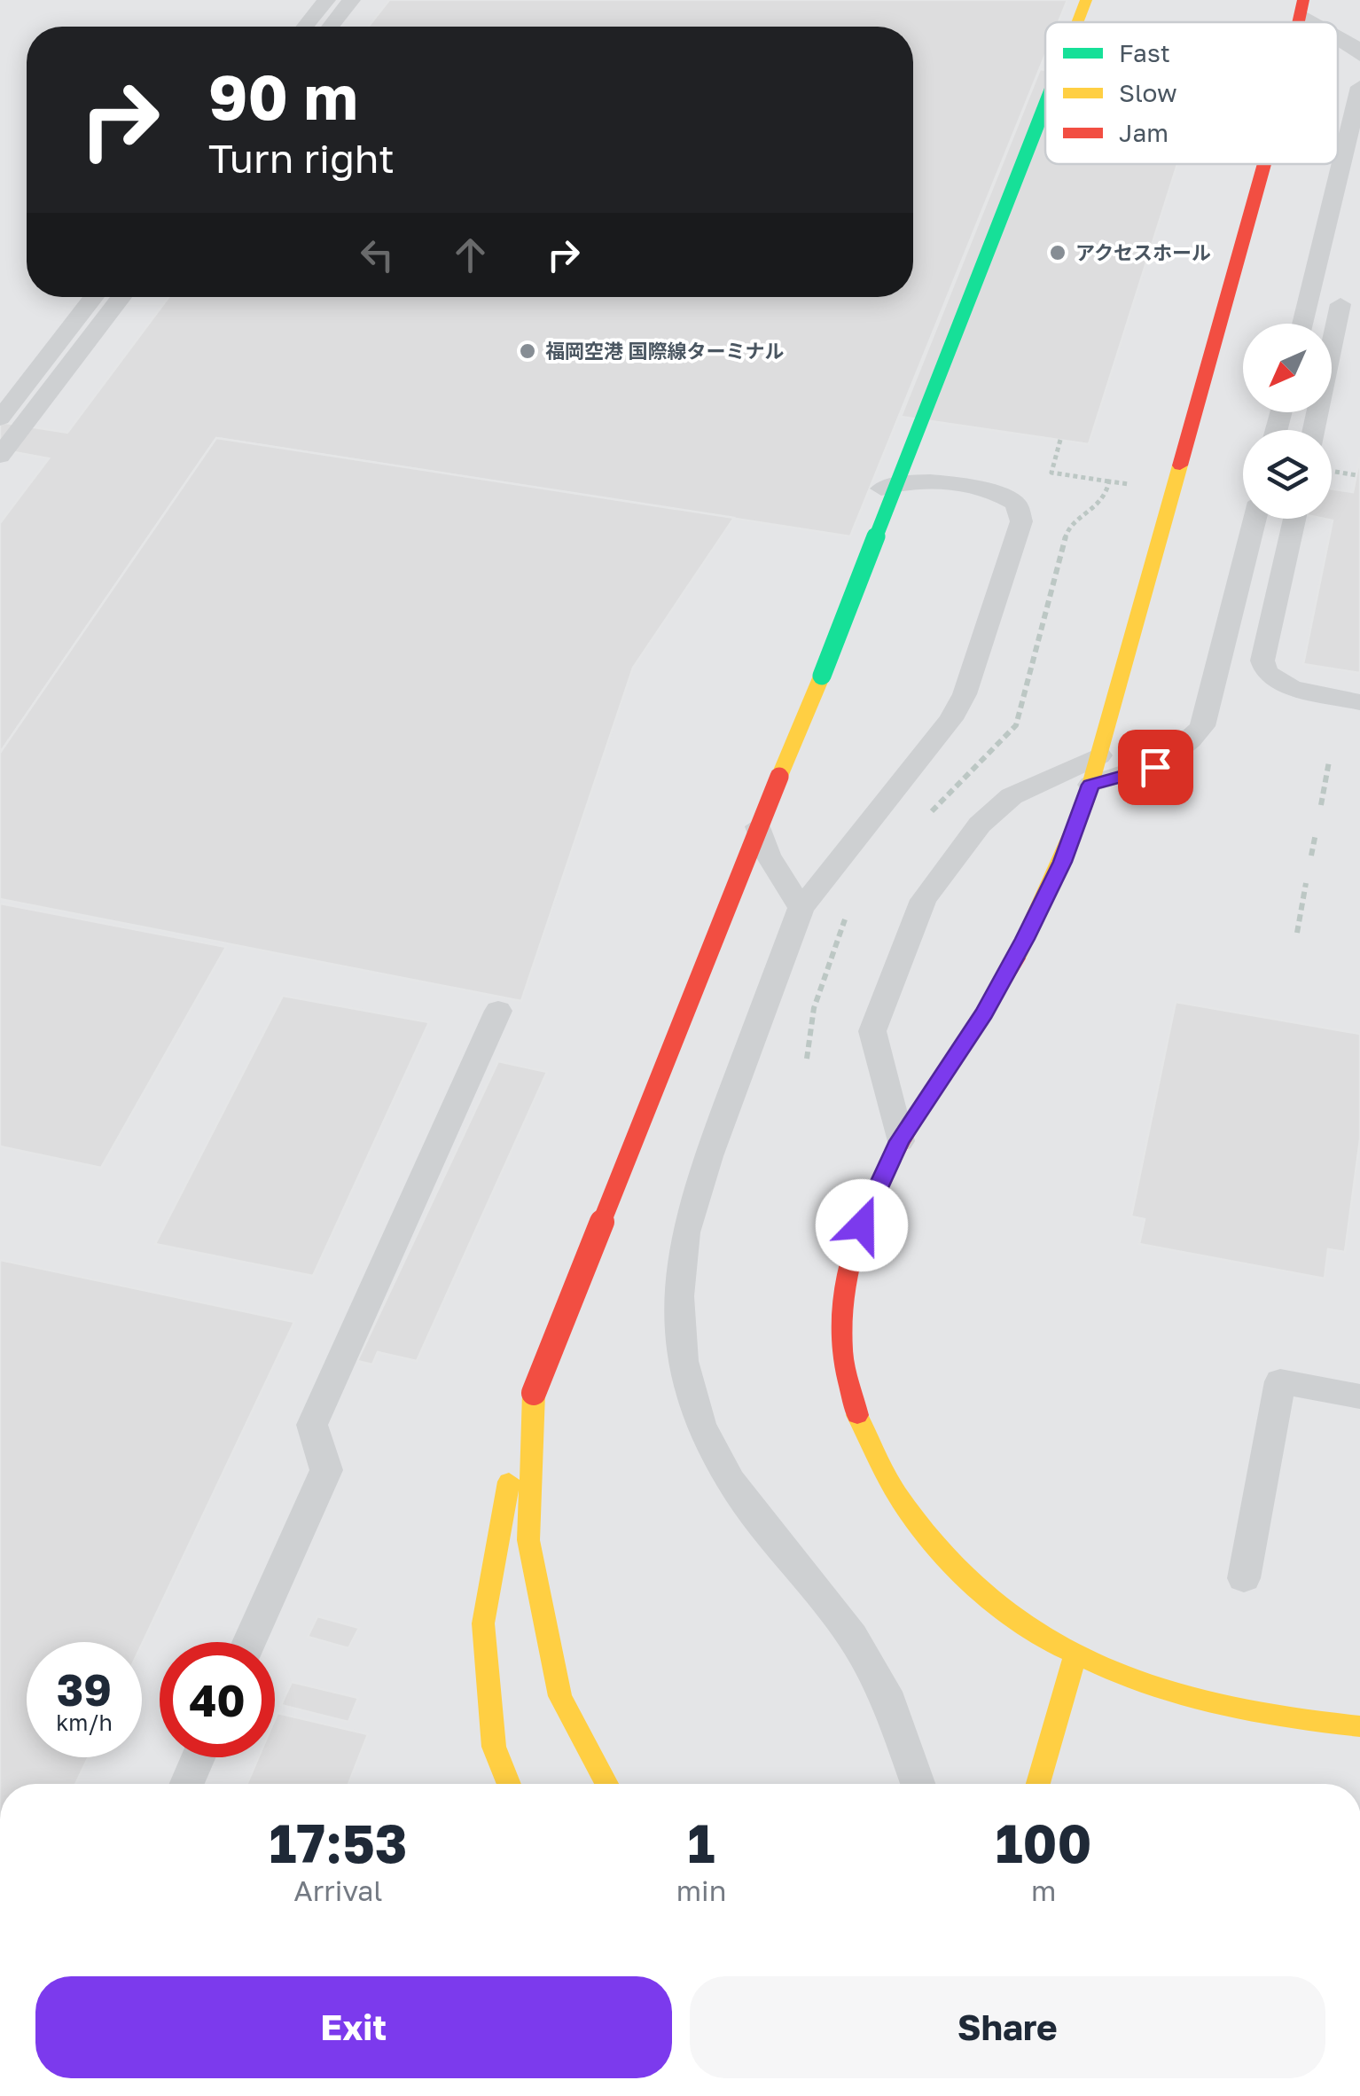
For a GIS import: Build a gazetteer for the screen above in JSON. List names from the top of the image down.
{
  "places": ["アクセスホール", "福岡空港 国際線ターミナル"],
  "legend": ["Fast", "Slow", "Jam"],
  "north": "bottom left",
  "page": {
    "turn": ["90 m", "Turn right"],
    "speed": "39 km/h",
    "limit": "40",
    "eta": [
      "17:53",
      "Arrival",
      "1",
      "min",
      "100",
      "m"
    ],
    "buttons": ["Exit", "Share"]
  }
}
